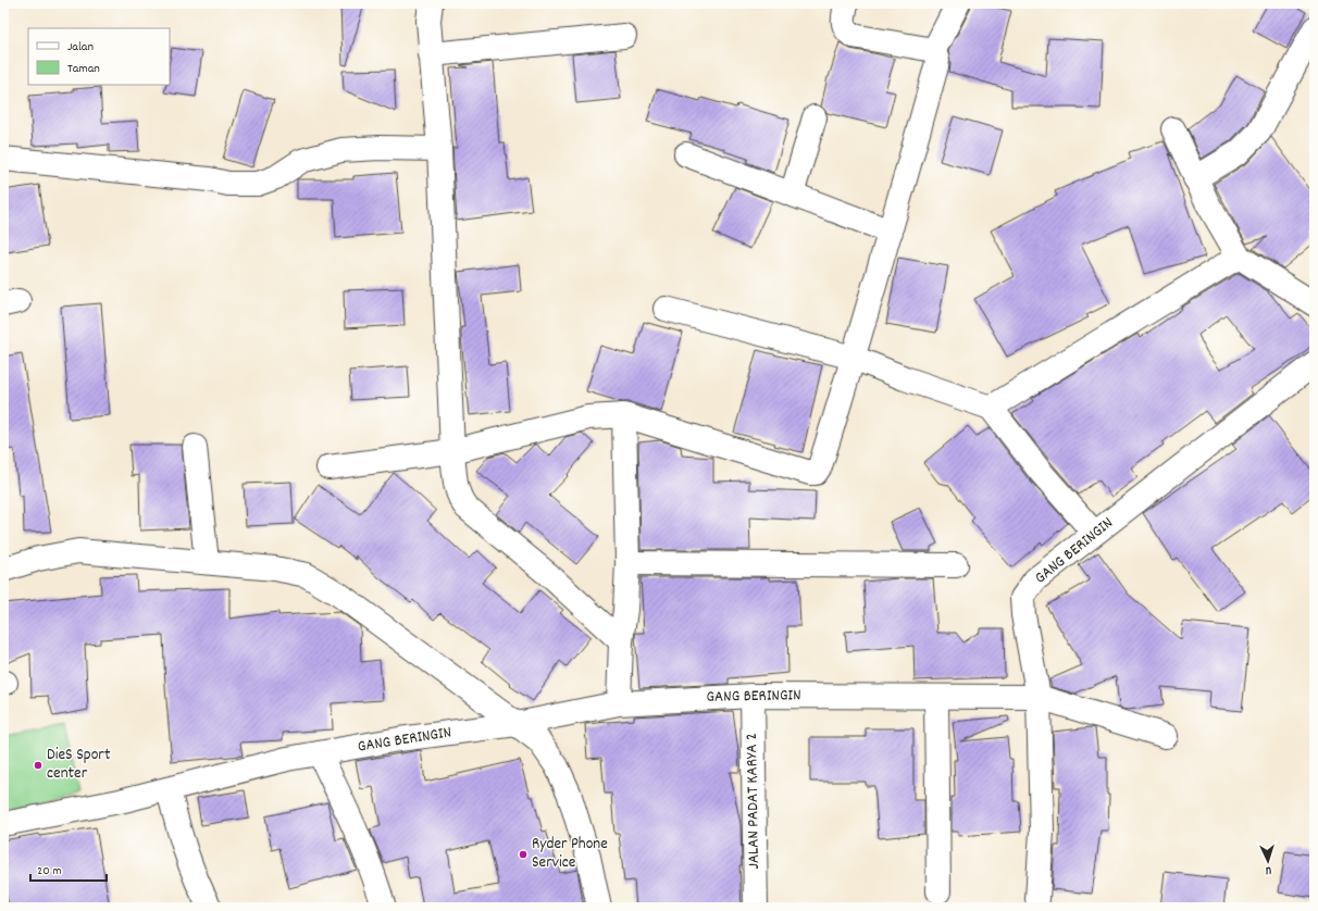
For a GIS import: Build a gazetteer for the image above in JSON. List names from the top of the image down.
{
  "streets": {
    "street": ["GANG BERINGIN", "JALAN PADAT KARYA 2"]
  },
  "crossings": [
    ["GANG BERINGIN", "JALAN PADAT KARYA 2"]
  ],
  "places": ["DieS Sport center", "Ryder Phone Service"],
  "legend": ["Jalan", "Taman"],
  "scale_bar": "20 m",
  "north": "bottom"
}
